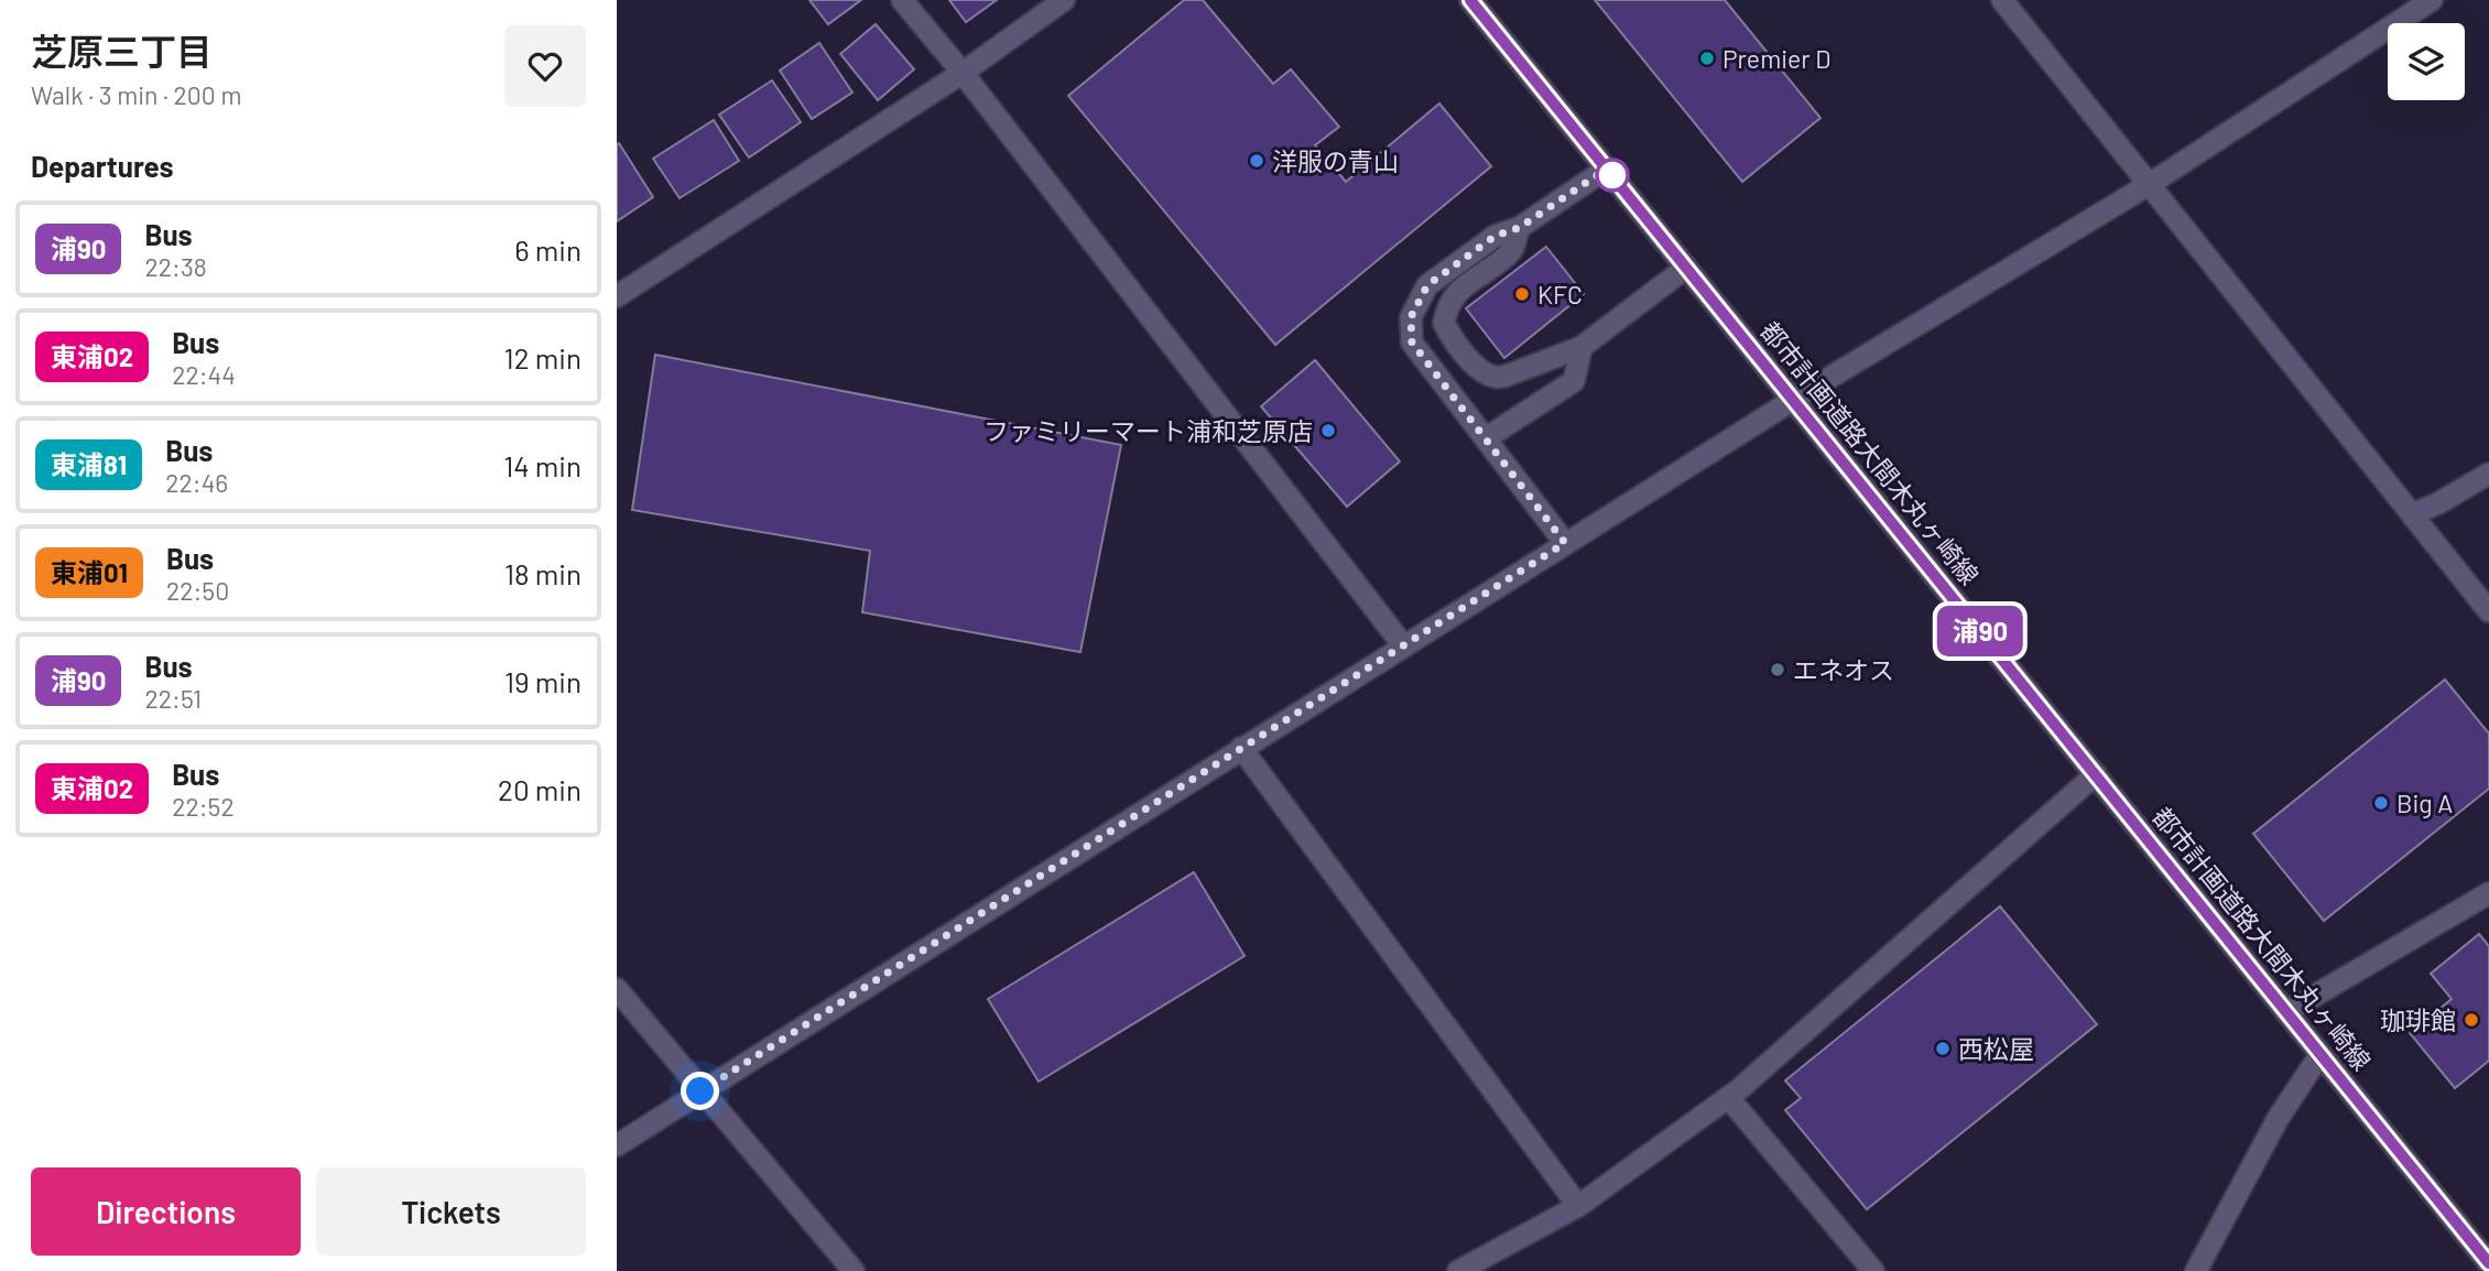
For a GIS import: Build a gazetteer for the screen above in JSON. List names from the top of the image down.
{
  "streets": {
    "street": ["都市計画道路大間木丸ヶ崎線"]
  },
  "places": [
    "Premier D",
    "洋服の青山",
    "KFC",
    "ファミリーマート浦和芝原店",
    "エネオス",
    "Big A",
    "珈琲館",
    "西松屋"
  ],
  "lines": ["bus line 浦90"],
  "page": {
    "heading": [
      ["芝原三丁目", "Walk · 3 min · 200 m"],
      "Departures"
    ],
    "on_map": "浦90",
    "list": [
      {
        "mark": "浦90",
        "name": "Bus",
        "note": "22:38",
        "value": "6 min"
      },
      {
        "mark": "東浦02",
        "name": "Bus",
        "note": "22:44",
        "value": "12 min"
      },
      {
        "mark": "東浦81",
        "name": "Bus",
        "note": "22:46",
        "value": "14 min"
      },
      {
        "mark": "東浦01",
        "name": "Bus",
        "note": "22:50",
        "value": "18 min"
      },
      {
        "mark": "浦90",
        "name": "Bus",
        "note": "22:51",
        "value": "19 min"
      },
      {
        "mark": "東浦02",
        "name": "Bus",
        "note": "22:52",
        "value": "20 min"
      }
    ],
    "buttons": ["Directions", "Tickets"]
  }
}
